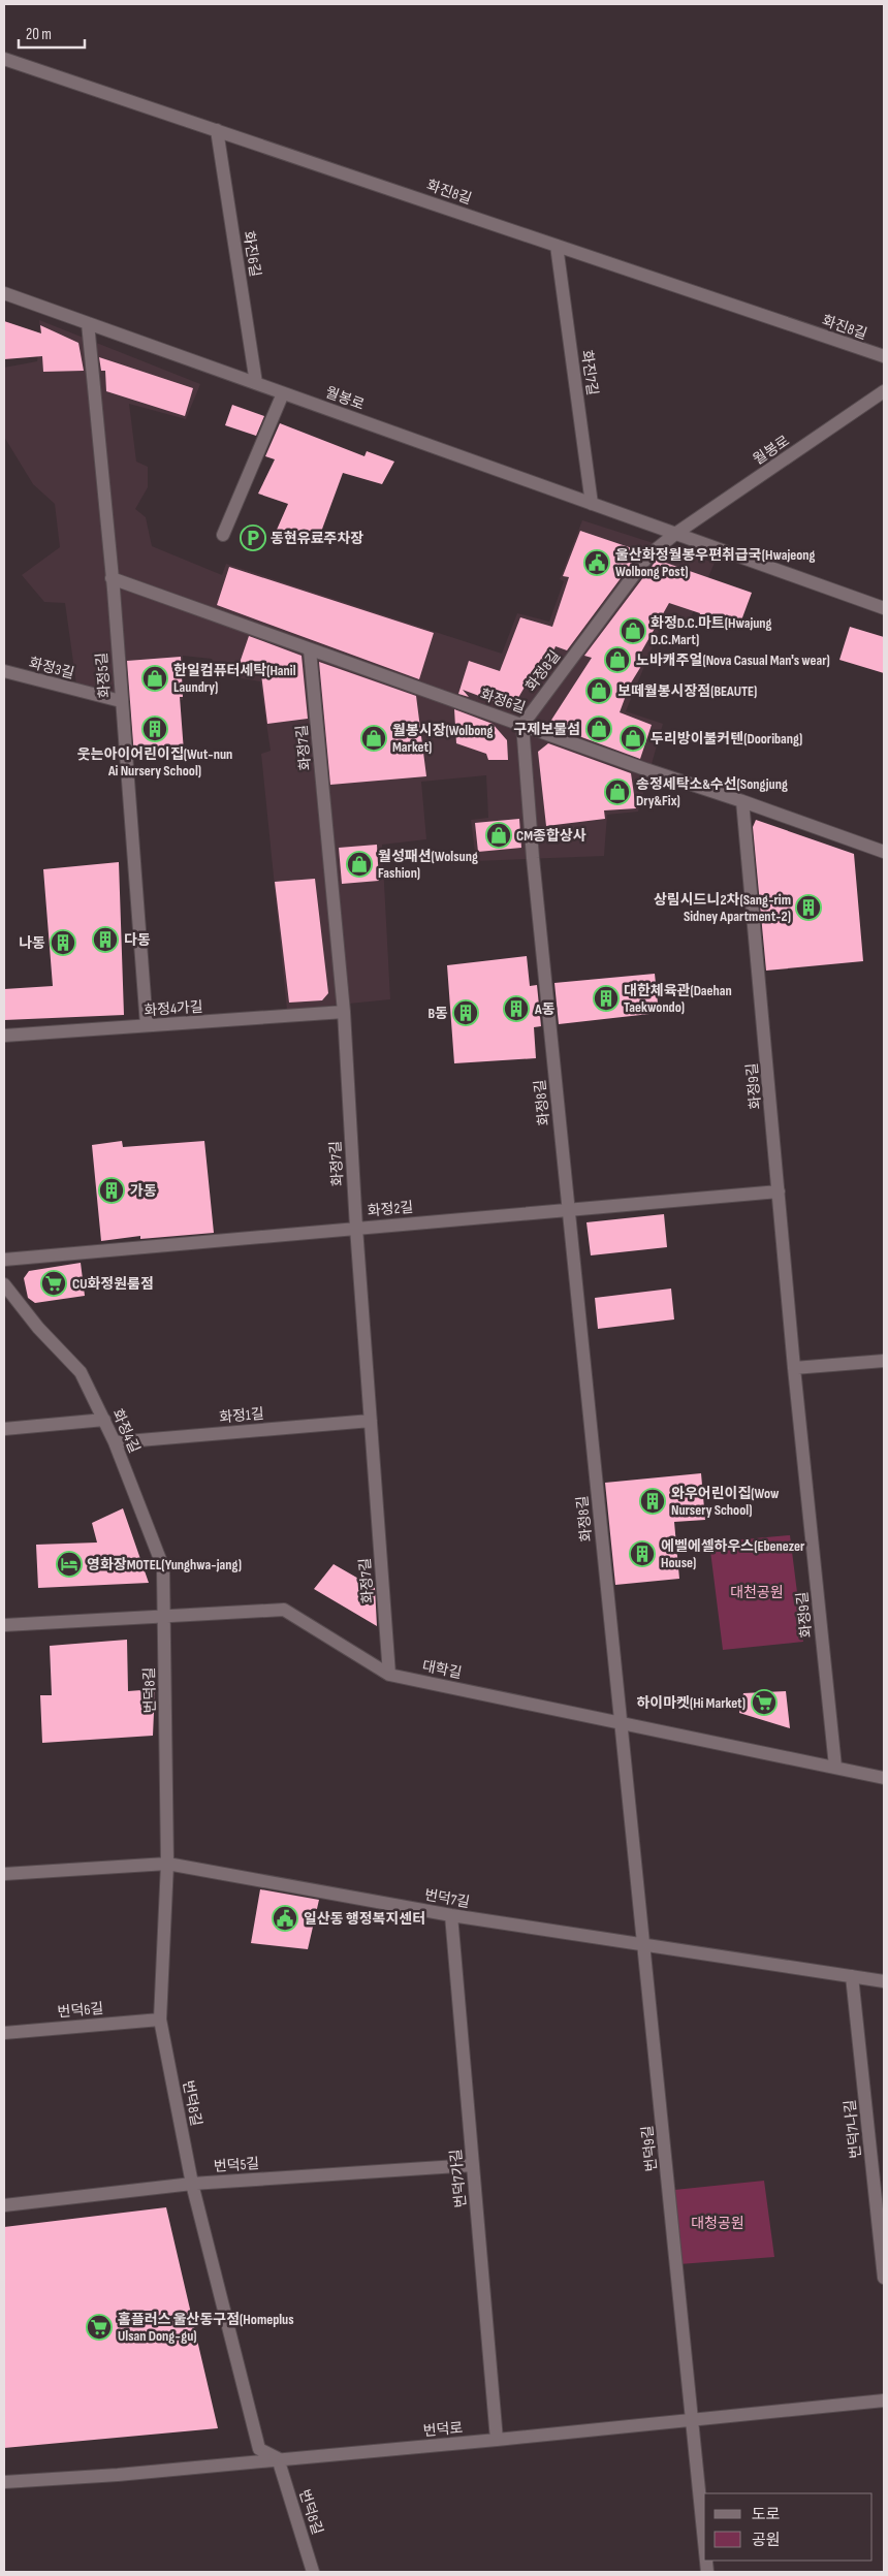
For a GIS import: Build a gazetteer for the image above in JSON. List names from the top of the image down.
{
  "streets": {
    "street": [
      "화진8길",
      "화진6길",
      "화진7길",
      "월봉로",
      "화정3길",
      "화정8길",
      "화정5길",
      "화정6길",
      "화정7길",
      "화정4가길",
      "화정9길",
      "화정2길",
      "화정1길",
      "화정4길",
      "대학길",
      "번덕8길",
      "번덕7길",
      "번덕6길",
      "번덕7나길",
      "번덕9길",
      "번덕5길",
      "번덕7가길",
      "번덕로"
    ]
  },
  "crossings": [
    ["화진8길", "화진6길"],
    ["화진8길", "화진7길"],
    ["화진6길", "월봉로"],
    ["화진7길", "월봉로"],
    ["월봉로", "화정8길"],
    ["월봉로", "화정5길"],
    ["화정3길", "화정5길"],
    ["화정8길", "화정6길"],
    ["화정8길", "화정2길"],
    ["화정8길", "대학길"],
    ["화정8길", "번덕9길"],
    ["화정5길", "화정6길"],
    ["화정5길", "화정4가길"],
    ["화정6길", "화정7길"],
    ["화정6길", "화정9길"],
    ["화정7길", "화정4가길"],
    ["화정7길", "화정2길"],
    ["화정7길", "화정1길"],
    ["화정7길", "대학길"],
    ["화정9길", "화정2길"],
    ["화정9길", "대학길"],
    ["화정1길", "화정4길"],
    ["화정4길", "대학길"],
    ["화정4길", "번덕8길"],
    ["대학길", "번덕8길"],
    ["대학길", "번덕9길"],
    ["번덕8길", "번덕7길"],
    ["번덕8길", "번덕6길"],
    ["번덕8길", "번덕5길"],
    ["번덕8길", "번덕로"],
    ["번덕7길", "번덕7나길"],
    ["번덕7길", "번덕9길"],
    ["번덕7길", "번덕7가길"],
    ["번덕9길", "번덕로"],
    ["번덕5길", "번덕7가길"],
    ["번덕7가길", "번덕로"]
  ],
  "parks": ["대천공원", "대청공원"],
  "places": {
    "parking": ["동현유료주차장"],
    "public building": ["울산화정월봉우편취급국(Hwajeong Wolbong Post)", "일산동 행정복지센터"],
    "shop": [
      "화정D.C.마트(Hwajung D.C.Mart)",
      "노바캐주얼(Nova Casual Man's wear)",
      "한일컴퓨터세탁(Hanil Laundry)",
      "보떼월봉시장점(BEAUTE)",
      "구제보물섬",
      "월봉시장(Wolbong Market)",
      "두리방이불커텐(Dooribang)",
      "송정세탁소&수선(Songjung Dry&Fix)",
      "CM종합상사",
      "월성패션(Wolsung Fashion)"
    ],
    "building": [
      "웃는아이어린이집(Wut-nun Ai Nursery School)",
      "상림시드니2차(Sang-rim Sidney Apartment-2)",
      "다동",
      "나동",
      "대한체육관(Daehan Taekwondo)",
      "A동",
      "B동",
      "가동",
      "와우어린이집(Wow Nursery School)",
      "에벨에셀하우스(Ebenezer House)"
    ],
    "supermarket": ["CU화정원룸점", "하이마켓(Hi Market)", "홈플러스 울산동구점(Homeplus Ulsan Dong-gu)"],
    "hotel": ["영화장MOTEL(Yunghwa-jang)"]
  },
  "legend": ["도로", "공원"],
  "scale_bar": "20 m"
}
